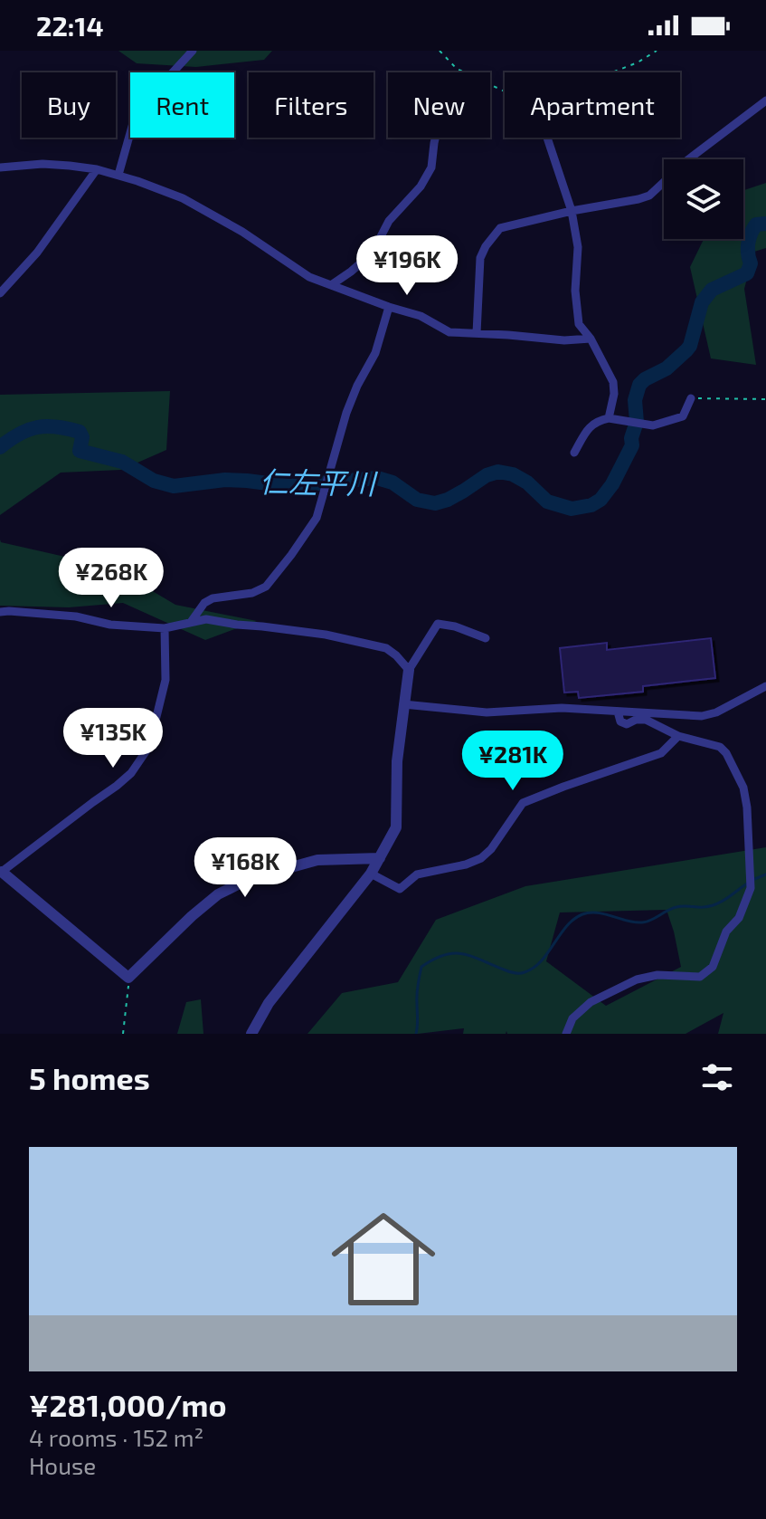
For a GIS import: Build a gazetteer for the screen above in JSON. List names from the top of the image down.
{
  "water": ["仁左平川"],
  "page": {
    "status": "22:14",
    "chip": [
      "Buy",
      "Rent",
      "Filters",
      "New",
      "Apartment"
    ],
    "price": [
      "¥196K",
      "¥268K",
      "¥135K",
      "¥281K",
      "¥168K"
    ],
    "heading": "5 homes",
    "list": [
      {
        "name": "¥281,000/mo",
        "note": "4 rooms · 152 m² · House"
      }
    ]
  }
}
